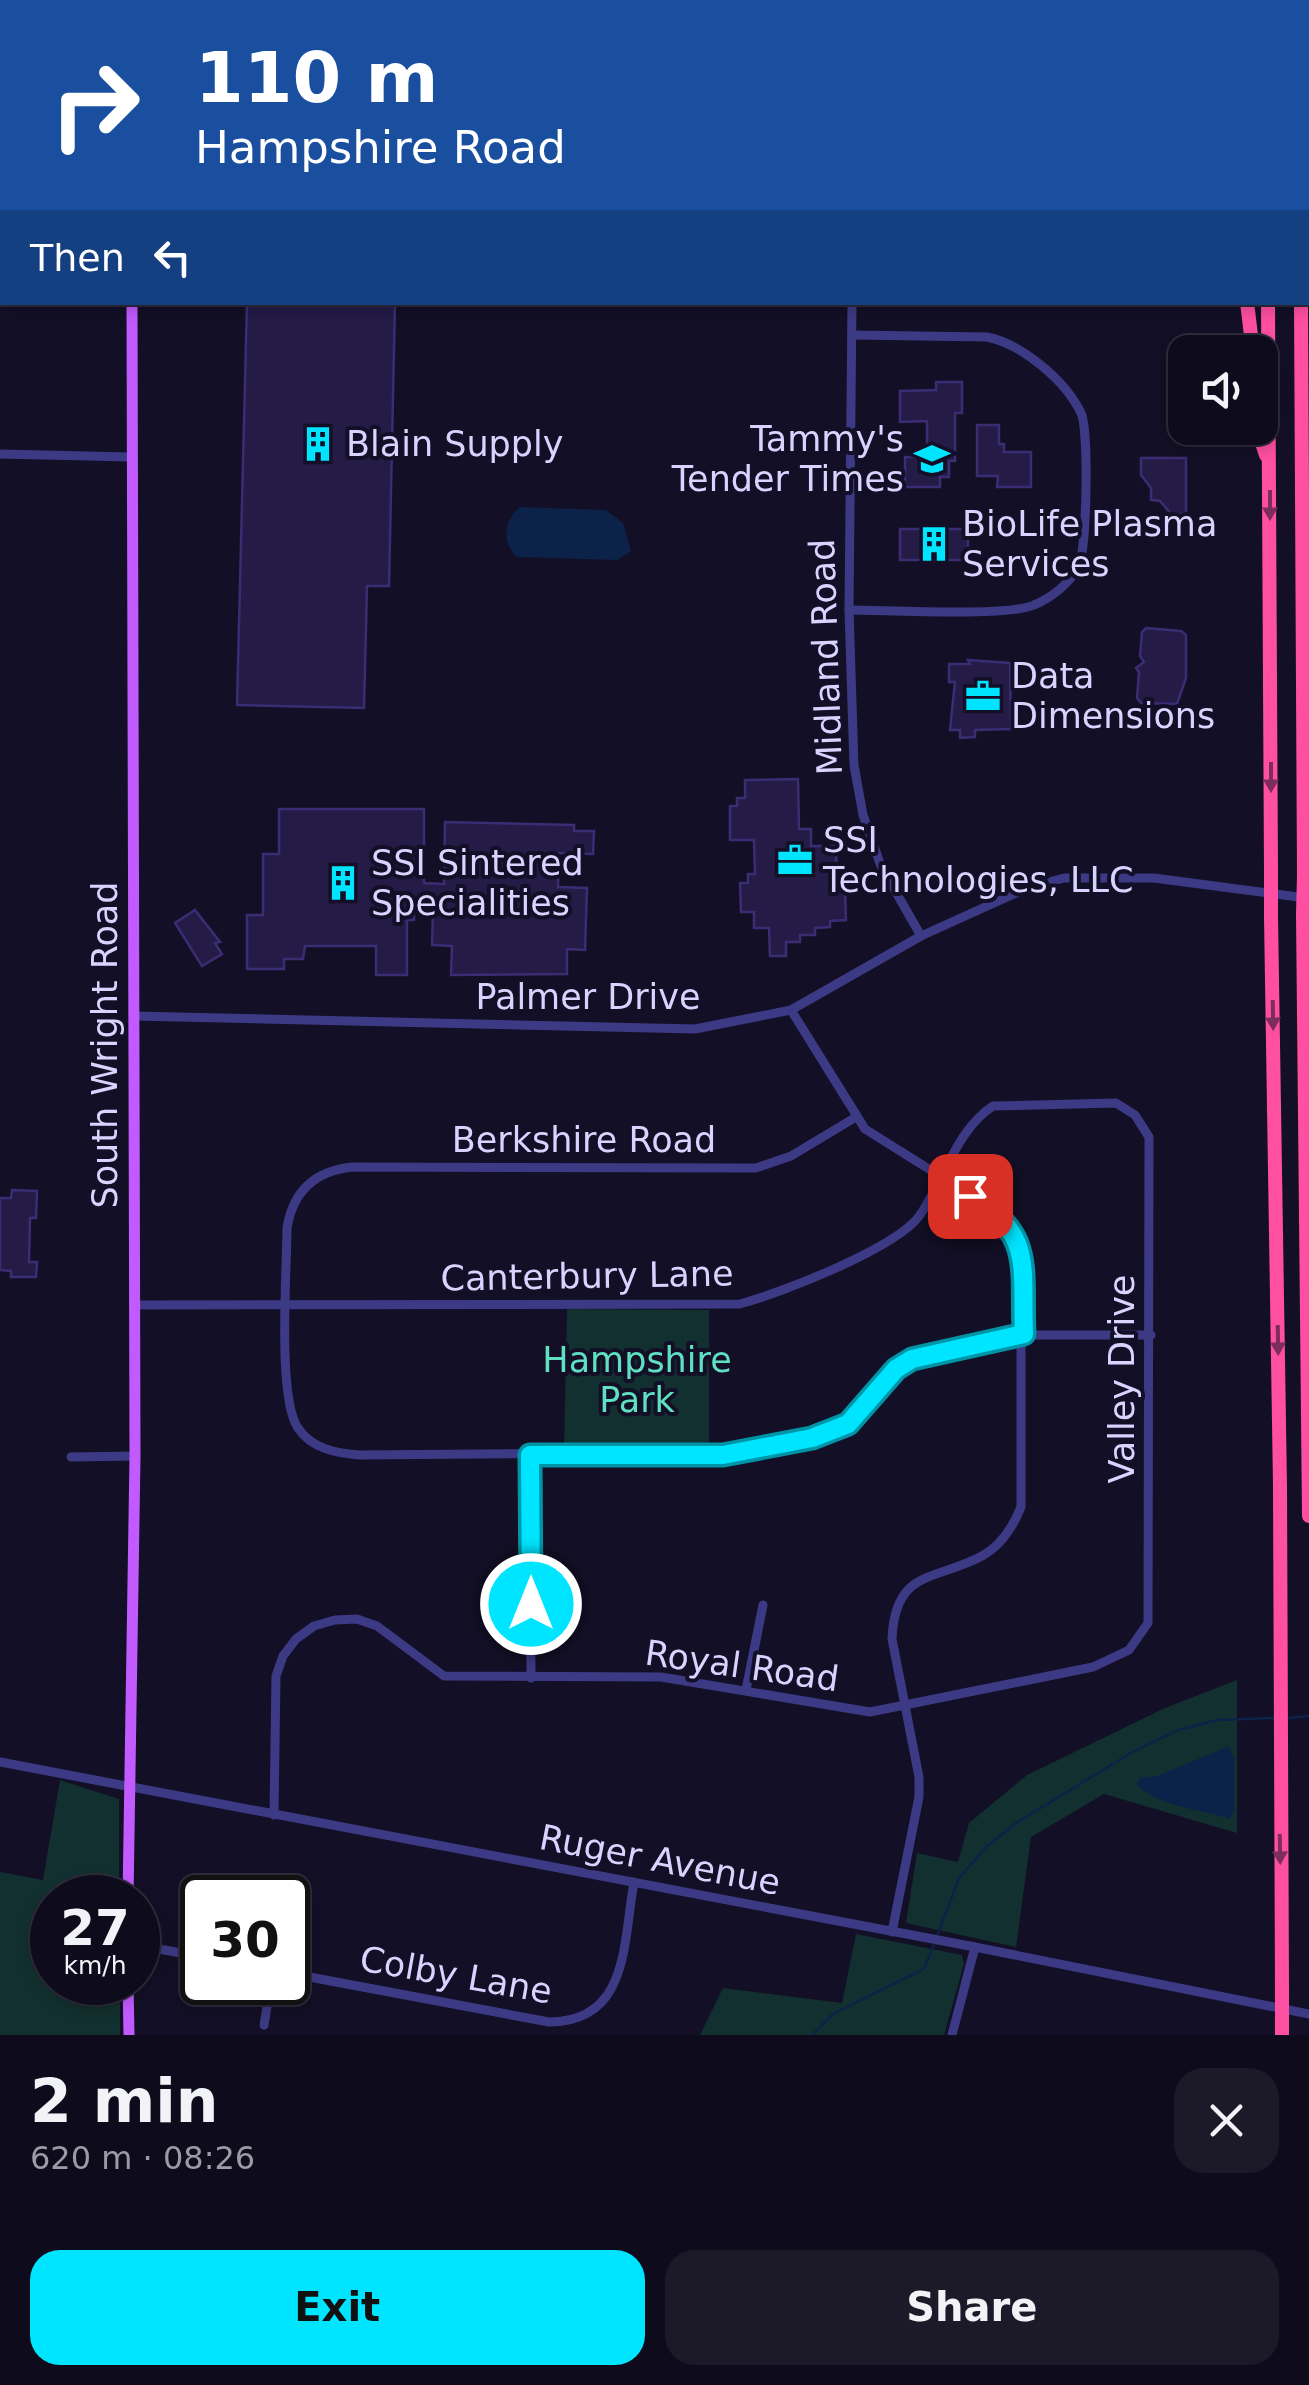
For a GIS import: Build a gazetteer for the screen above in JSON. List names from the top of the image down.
{
  "streets": {
    "main road": ["South Wright Road"],
    "street": [
      "Midland Road",
      "Palmer Drive",
      "Berkshire Road",
      "Canterbury Lane",
      "Valley Drive",
      "Royal Road",
      "Ruger Avenue",
      "Colby Lane"
    ]
  },
  "crossings": [
    ["Midland Road", "Palmer Drive"],
    ["Palmer Drive", "South Wright Road"],
    ["South Wright Road", "Canterbury Lane"],
    ["South Wright Road", "Ruger Avenue"],
    ["Berkshire Road", "Canterbury Lane"],
    ["Canterbury Lane", "Valley Drive"],
    ["Valley Drive", "Royal Road"],
    ["Royal Road", "Ruger Avenue"],
    ["Ruger Avenue", "Colby Lane"]
  ],
  "parks": ["Hampshire Park"],
  "places": {
    "building": ["Blain Supply", "BioLife Plasma Services", "SSI Sintered Specialities"],
    "school or university": ["Tammy's Tender Times"],
    "office": ["Data Dimensions", "SSI Technologies, LLC"]
  },
  "page": {
    "turn": ["110 m", "Hampshire Road"],
    "then": "Then",
    "speed": "27 km/h",
    "limit": "30",
    "heading": ["2 min", "620 m · 08:26"],
    "buttons": ["Exit", "Share"]
  }
}
